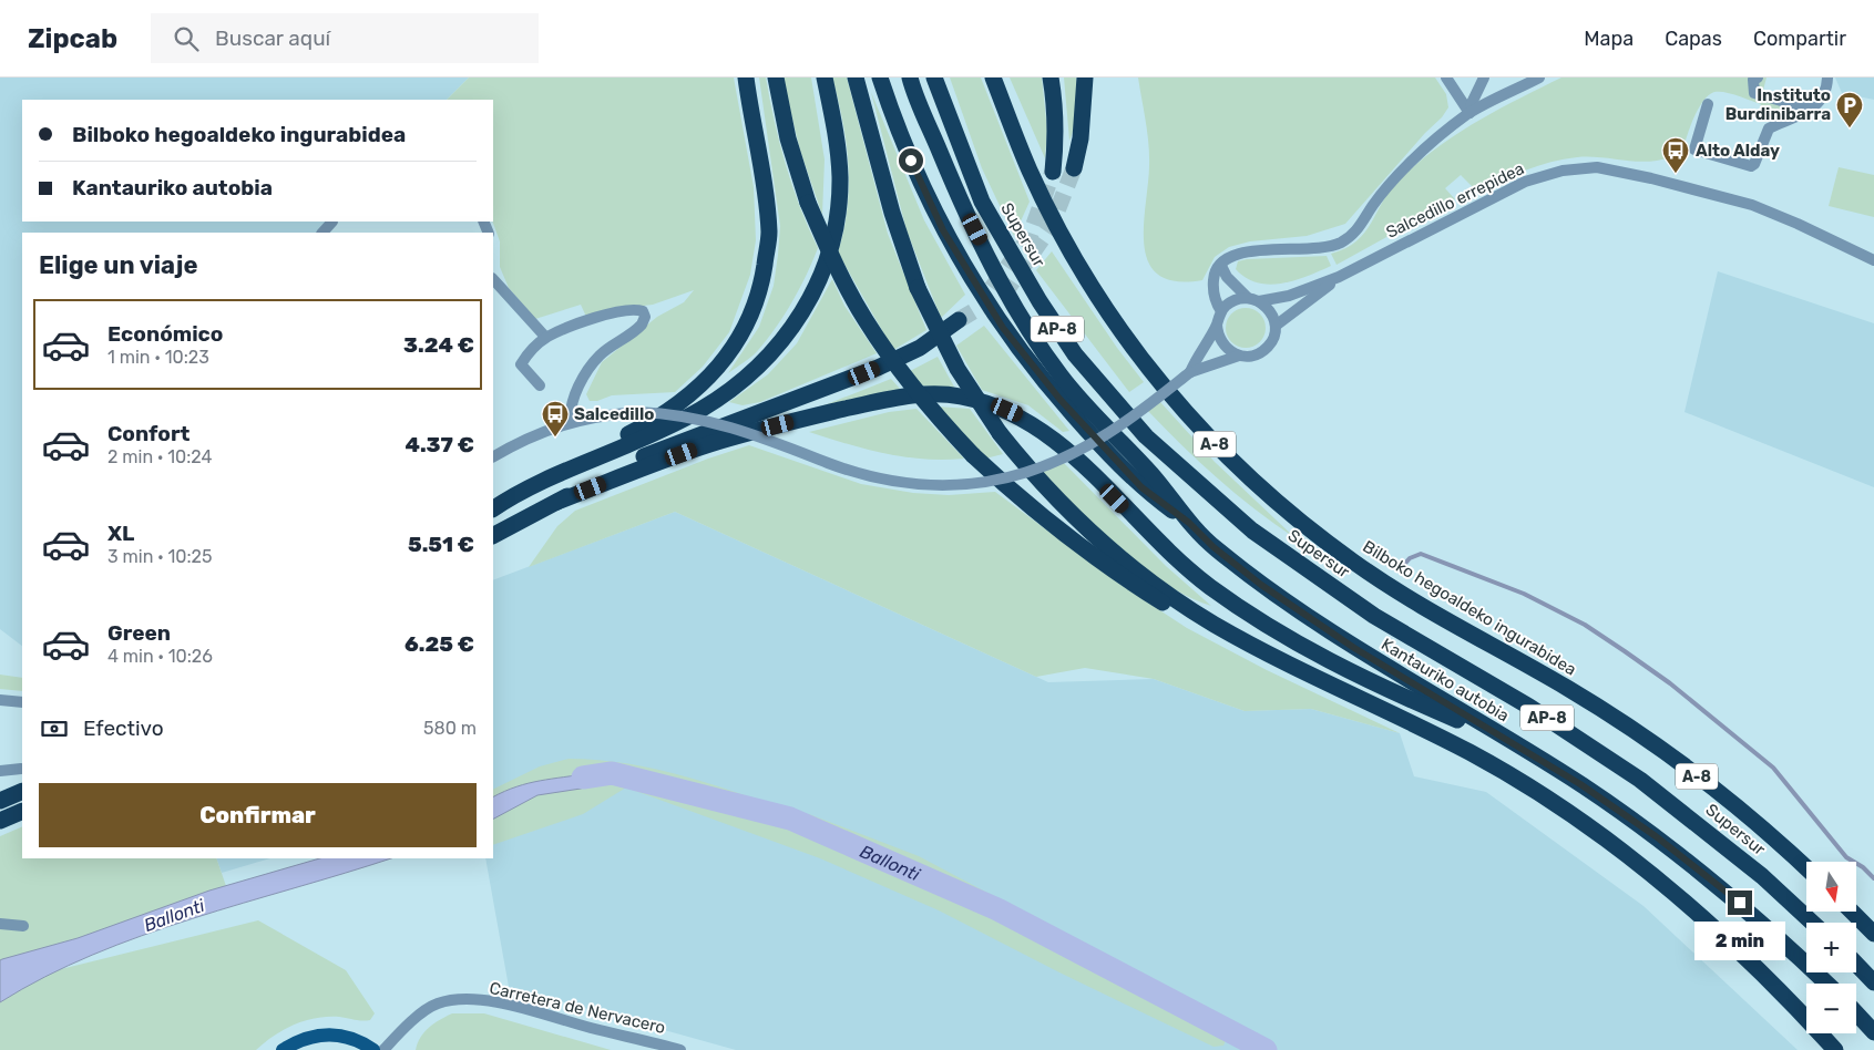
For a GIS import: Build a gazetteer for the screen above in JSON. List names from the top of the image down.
{
  "streets": {
    "highway": [
      "Supersur",
      "AP-8",
      "A-8",
      "Bilboko hegoaldeko ingurabidea",
      "Kantauriko autobia"
    ],
    "street": ["Salcedillo errepidea", "Carretera de Nervacero"]
  },
  "crossings": [
    ["AP-8", "Kantauriko autobia"]
  ],
  "water": ["Ballonti"],
  "places": {
    "parking": ["Instituto Burdinibarra"],
    "bus stop": ["Alto Alday", "Salcedillo"]
  },
  "north": "bottom",
  "page": {
    "header": "Zipcab",
    "search": "Buscar aquí",
    "nav": ["Mapa", "Capas", "Compartir"],
    "banner": ["Bilboko hegoaldeko ingurabidea", "Kantauriko autobia"],
    "heading": "Elige un viaje",
    "list": [
      {
        "name": "Económico",
        "note": "1 min · 10:23",
        "value": "3.24 €"
      },
      {
        "name": "Confort",
        "note": "2 min · 10:24",
        "value": "4.37 €"
      },
      {
        "name": "XL",
        "note": "3 min · 10:25",
        "value": "5.51 €"
      },
      {
        "name": "Green",
        "note": "4 min · 10:26",
        "value": "6.25 €"
      }
    ],
    "pay": ["Efectivo", "580 m"],
    "buttons": "Confirmar",
    "map_buttons": ["+", "−"],
    "bubble": "2 min"
  }
}
